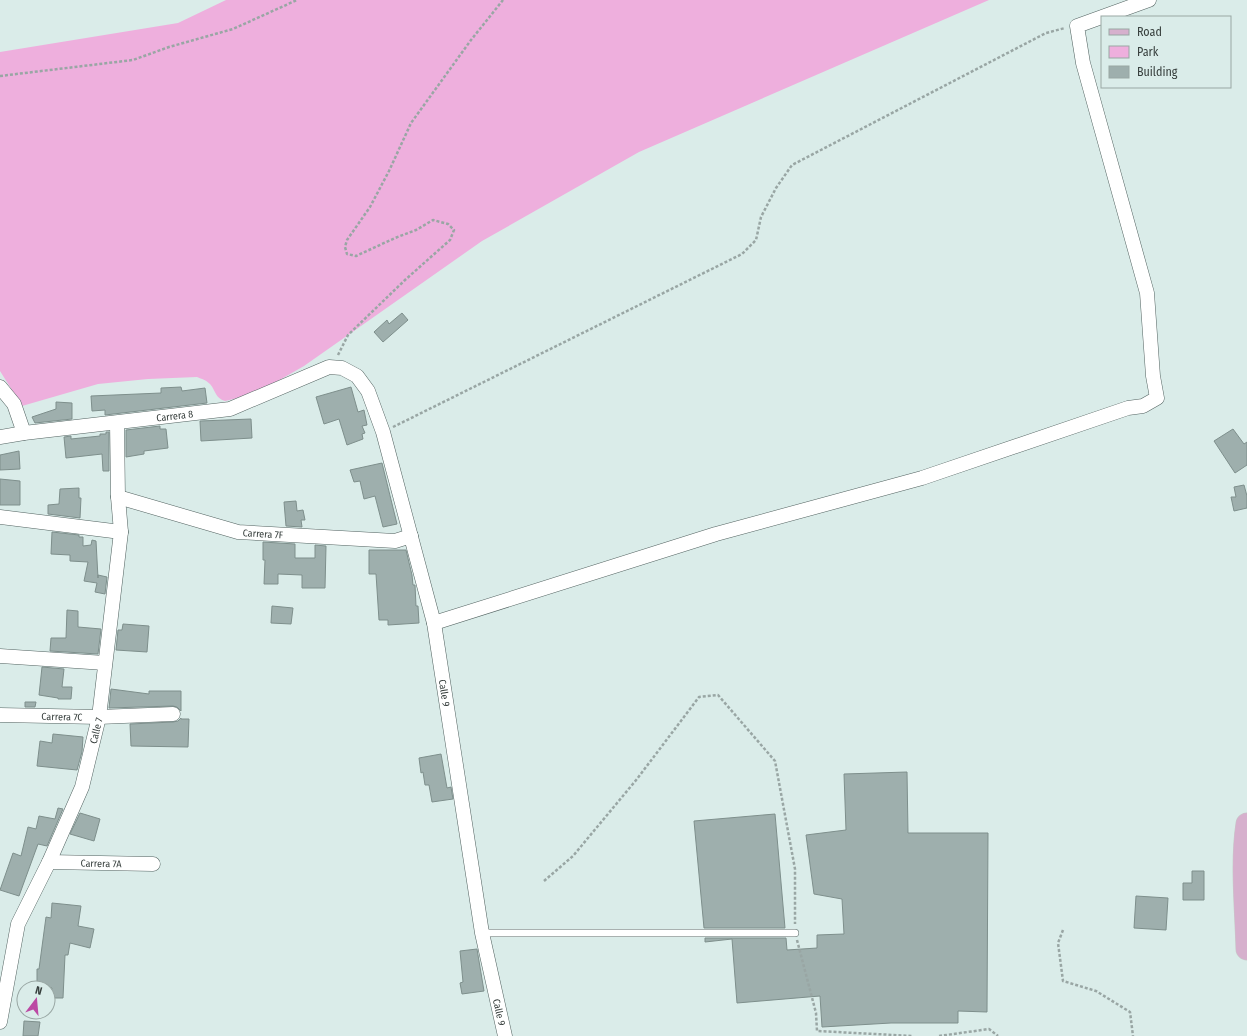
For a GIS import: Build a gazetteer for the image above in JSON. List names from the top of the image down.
{
  "streets": {
    "street": [
      "Carrera 8",
      "Carrera 7F",
      "Calle 9",
      "Carrera 7C",
      "Calle 7",
      "Carrera 7A"
    ]
  },
  "crossings": [
    ["Carrera 8", "Calle 9"],
    ["Carrera 8", "Calle 7"],
    ["Carrera 7F", "Calle 9"],
    ["Carrera 7F", "Calle 7"],
    ["Carrera 7C", "Calle 7"],
    ["Calle 7", "Carrera 7A"]
  ],
  "legend": ["Road", "Park", "Building"],
  "north": "top"
}
